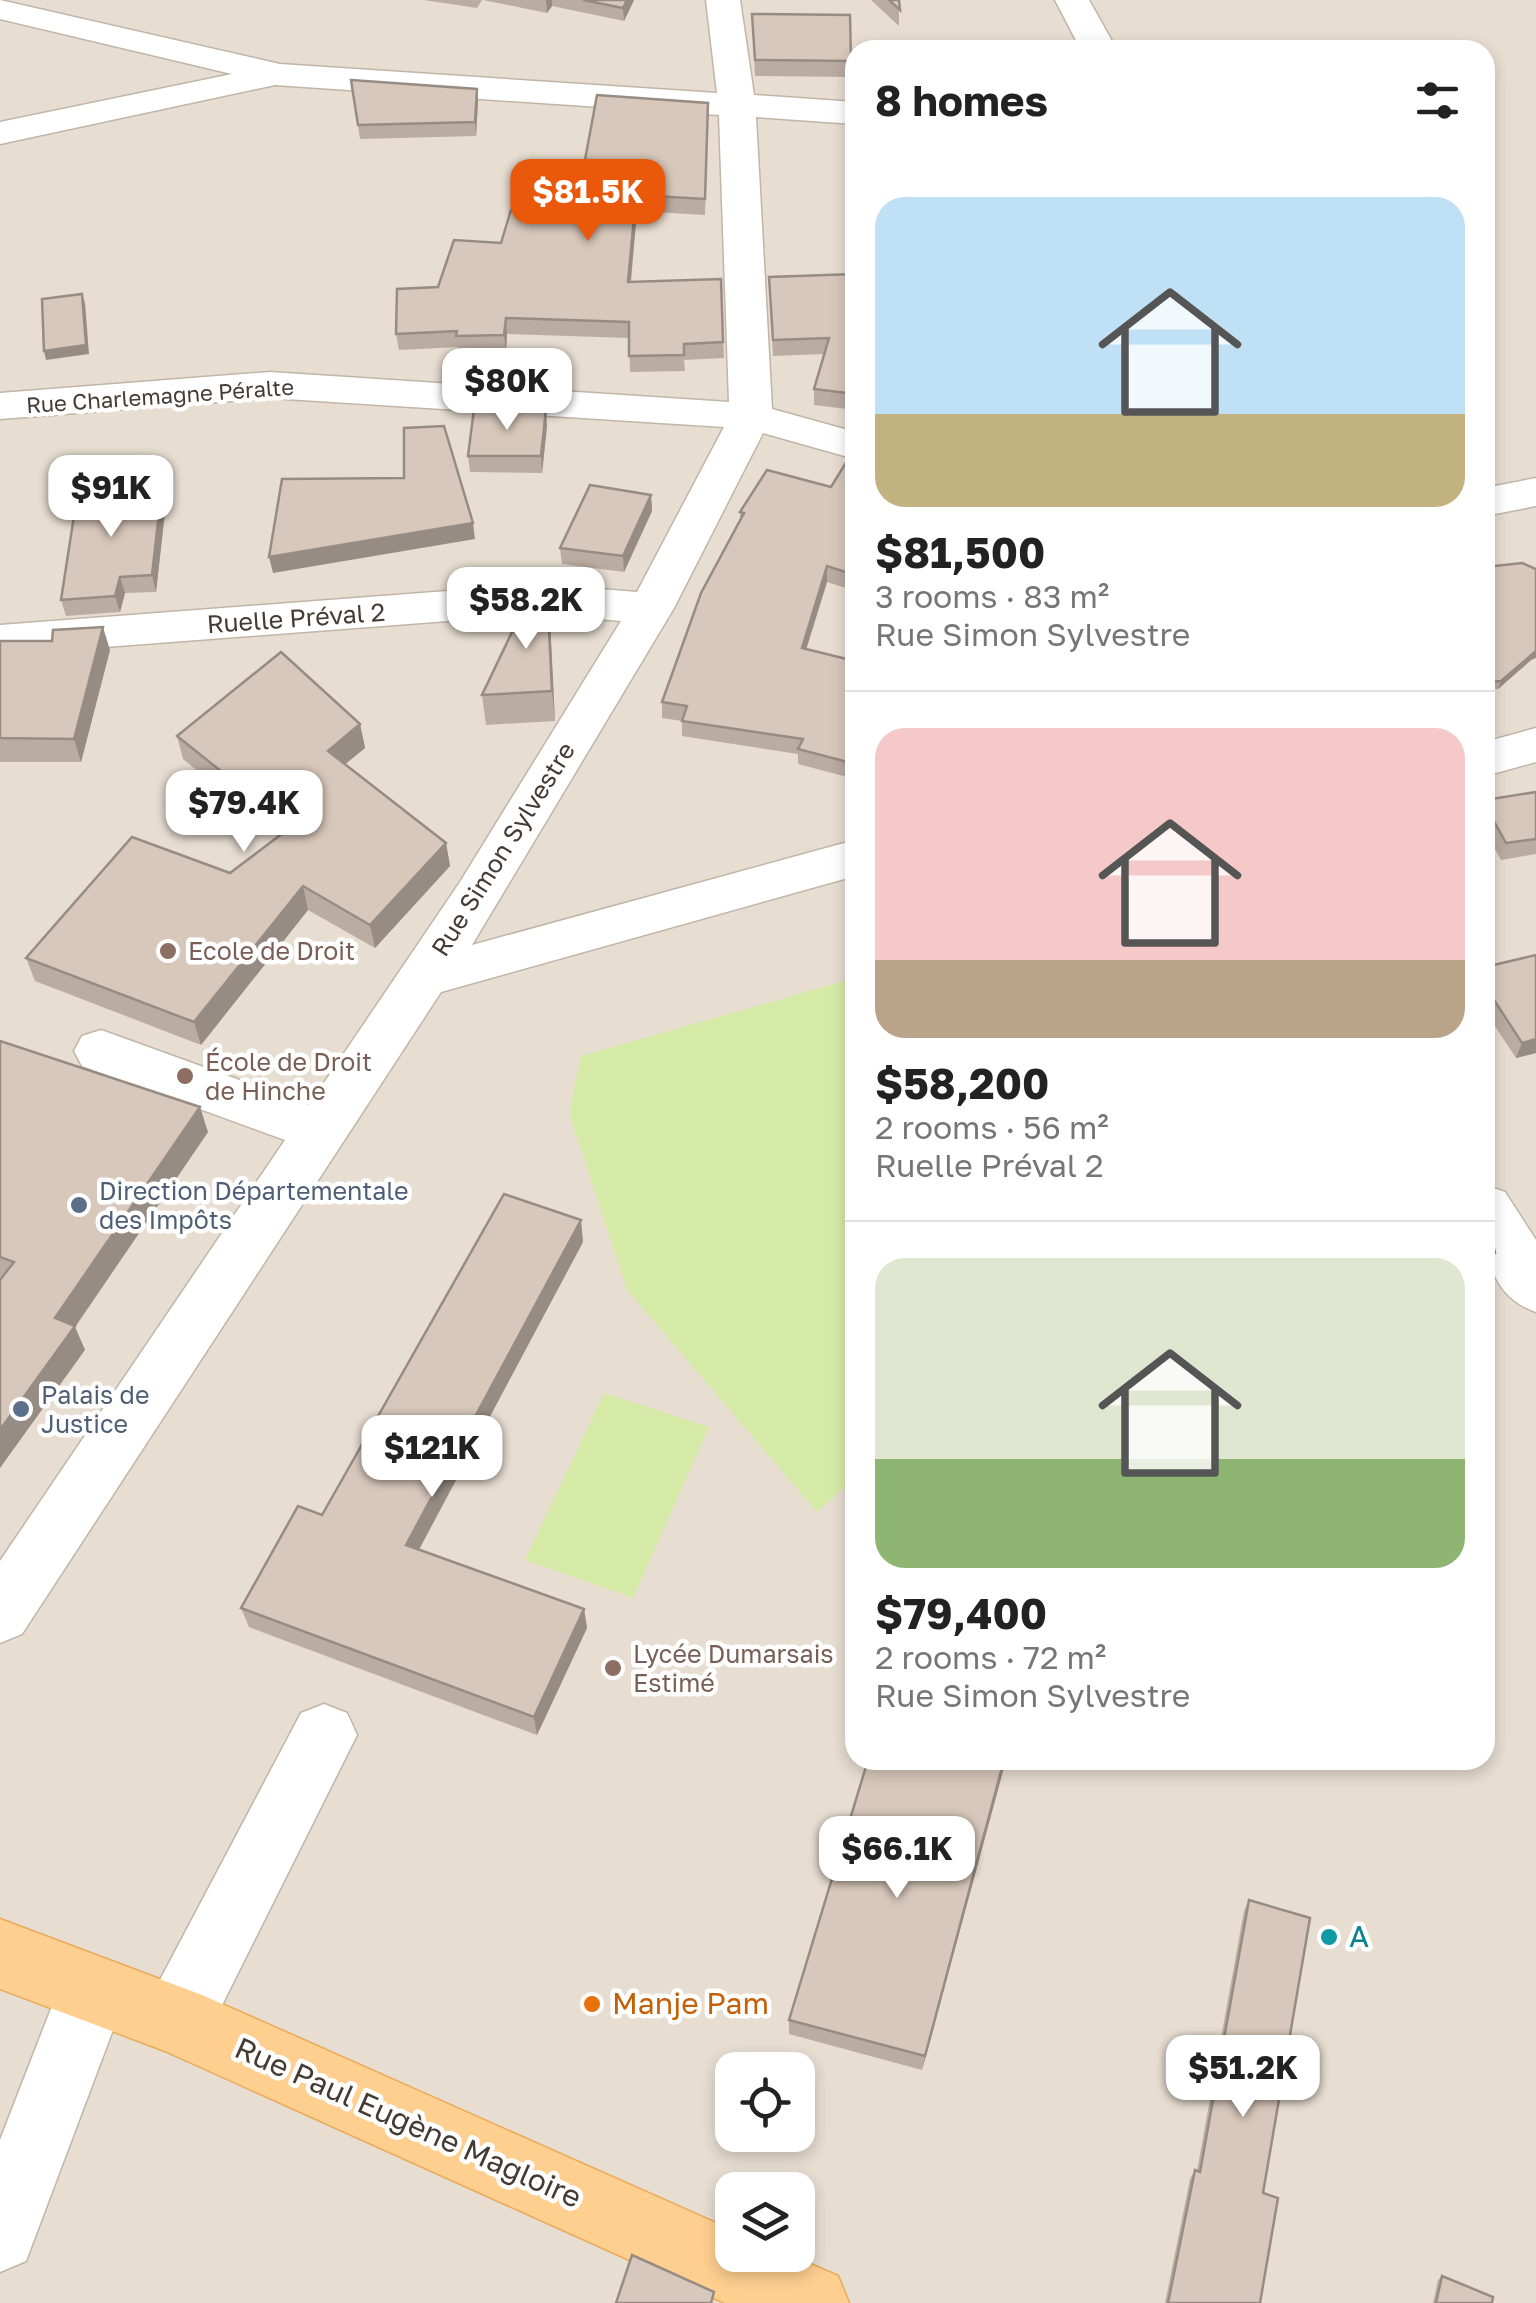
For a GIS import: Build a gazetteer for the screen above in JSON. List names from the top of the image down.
{
  "streets": {
    "main road": ["Rue Paul Eugène Magloire"],
    "street": ["Rue Charlemagne Péralte", "Ruelle Préval 2", "Rue Simon Sylvestre"]
  },
  "crossings": [
    ["Rue Charlemagne Péralte", "Rue Simon Sylvestre"],
    ["Ruelle Préval 2", "Rue Simon Sylvestre"]
  ],
  "places": [
    "Ecole de Droit",
    "École de Droit de Hinche",
    "Direction Départementale des Impôts",
    "Palais de Justice",
    "Lycée Dumarsais Estimé",
    "A",
    "Manje Pam"
  ],
  "page": {
    "heading": "8 homes",
    "price": [
      "$81.5K",
      "$80K",
      "$91K",
      "$58.2K",
      "$79.4K",
      "$121K",
      "$66.1K",
      "$51.2K"
    ],
    "list": [
      {
        "name": "$81,500",
        "note": "3 rooms · 83 m² · Rue Simon Sylvestre"
      },
      {
        "name": "$58,200",
        "note": "2 rooms · 56 m² · Ruelle Préval 2"
      },
      {
        "name": "$79,400",
        "note": "2 rooms · 72 m² · Rue Simon Sylvestre"
      }
    ]
  }
}
